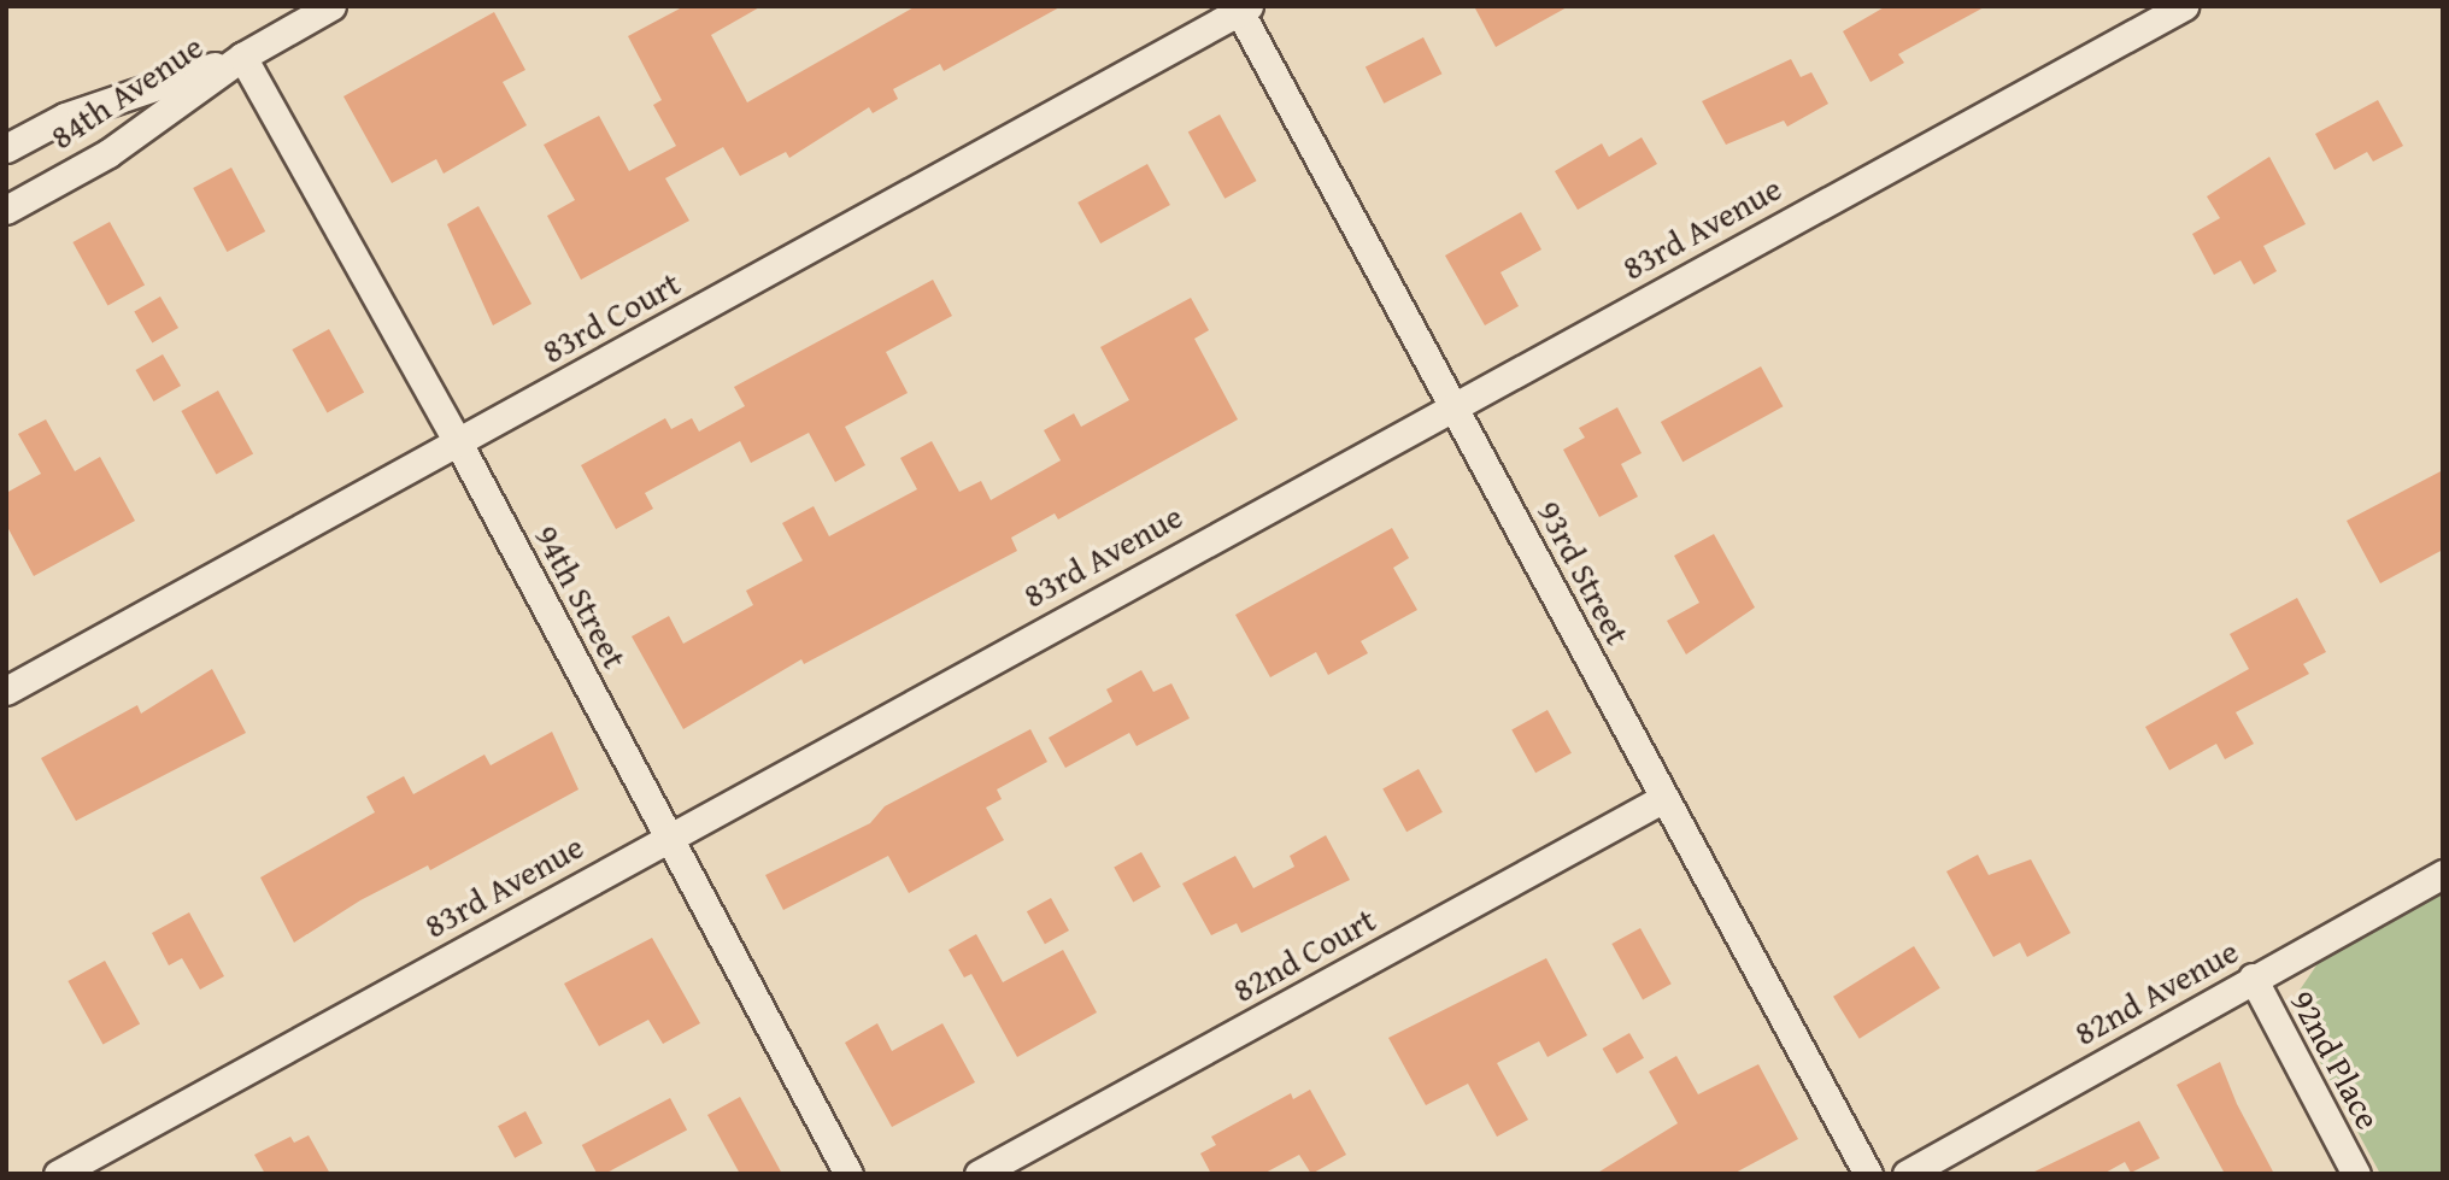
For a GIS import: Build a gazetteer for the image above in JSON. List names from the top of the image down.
{
  "streets": {
    "street": [
      "84th Avenue",
      "83rd Avenue",
      "83rd Court",
      "93rd Street",
      "94th Street",
      "82nd Court",
      "82nd Avenue",
      "92nd Place"
    ]
  },
  "crossings": [
    ["84th Avenue", "94th Street"],
    ["83rd Avenue", "93rd Street"],
    ["83rd Avenue", "94th Street"],
    ["83rd Court", "93rd Street"],
    ["83rd Court", "94th Street"],
    ["93rd Street", "82nd Court"],
    ["82nd Avenue", "92nd Place"]
  ]
}
